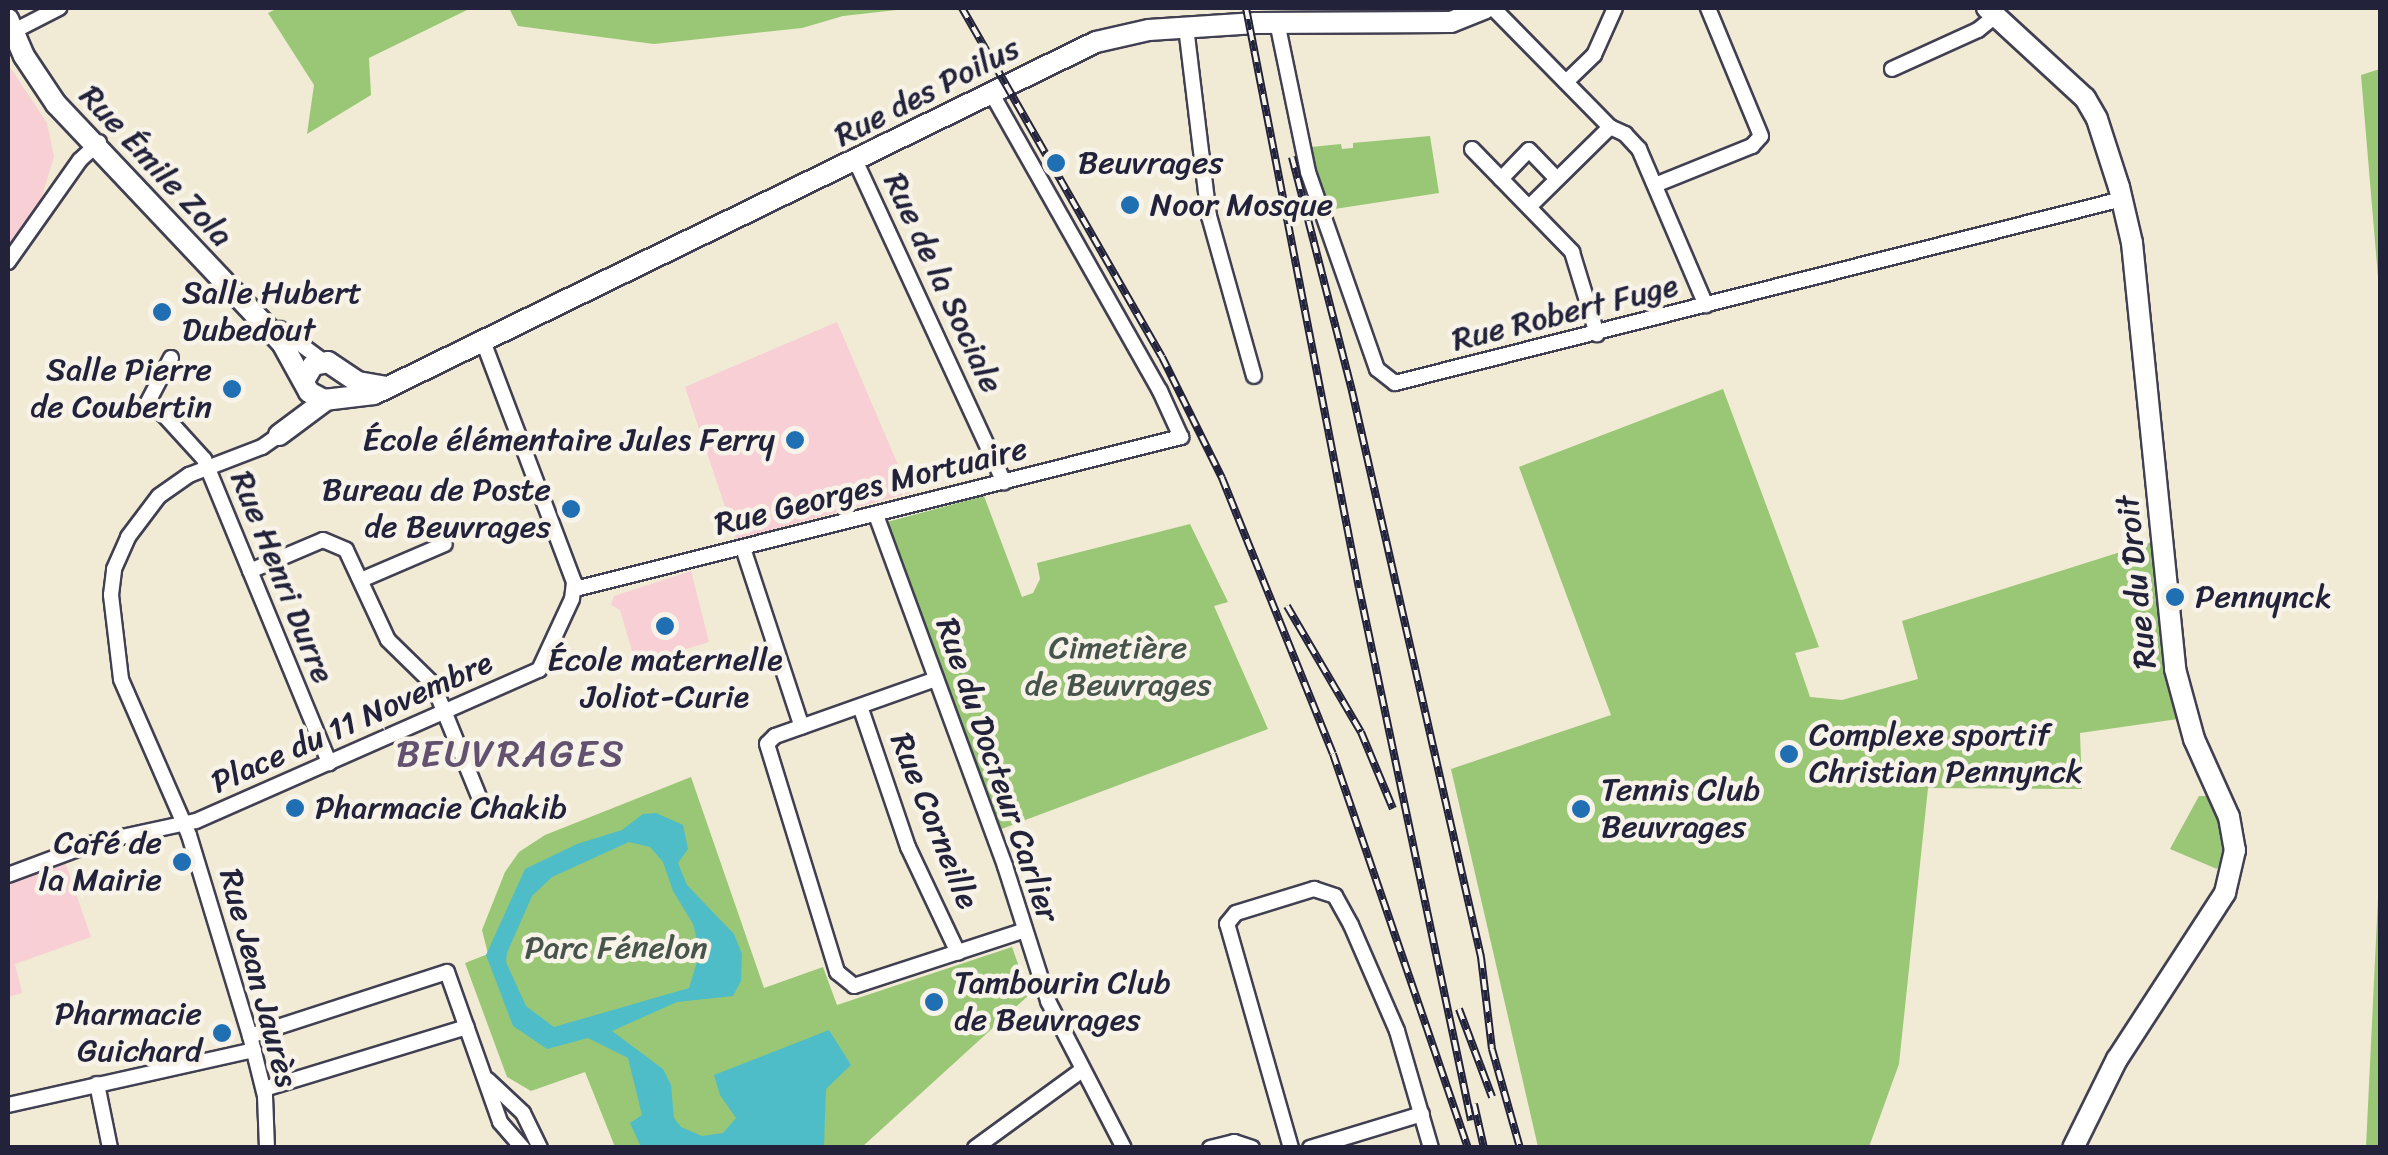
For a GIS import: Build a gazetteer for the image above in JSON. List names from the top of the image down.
{
  "streets": {
    "street": [
      "Rue des Poilus",
      "Rue Émile Zola",
      "Rue de la Sociale",
      "Rue Robert Fuge",
      "Rue Georges Mortuaire",
      "Rue Henri Durre",
      "Rue du Droit",
      "Place du 11 Novembre",
      "Rue du Docteur Carlier",
      "Rue Corneille",
      "Rue Jean Jaurès"
    ]
  },
  "crossings": [
    ["Rue des Poilus", "Rue Émile Zola"],
    ["Rue des Poilus", "Rue de la Sociale"],
    ["Rue des Poilus", "Rue Robert Fuge"],
    ["Rue des Poilus", "Rue Georges Mortuaire"],
    ["Rue de la Sociale", "Rue Georges Mortuaire"],
    ["Rue Robert Fuge", "Rue du Droit"],
    ["Rue Georges Mortuaire", "Place du 11 Novembre"],
    ["Rue Georges Mortuaire", "Rue du Docteur Carlier"],
    ["Rue Henri Durre", "Place du 11 Novembre"],
    ["Rue Henri Durre", "Rue Jean Jaurès"],
    ["Place du 11 Novembre", "Rue Jean Jaurès"]
  ],
  "districts": ["BEUVRAGES"],
  "parks": ["Cimetière de Beuvrages", "Parc Fénelon"],
  "places": [
    "Beuvrages",
    "Noor Mosque",
    "Salle Hubert Dubedout",
    "Salle Pierre de Coubertin",
    "École élémentaire Jules Ferry",
    "Bureau de Poste de Beuvrages",
    "Pennynck",
    "École maternelle Joliot-Curie",
    "Complexe sportif Christian Pennynck",
    "Pharmacie Chakib",
    "Tennis Club Beuvrages",
    "Café de la Mairie",
    "Tambourin Club de Beuvrages",
    "Pharmacie Guichard"
  ]
}
